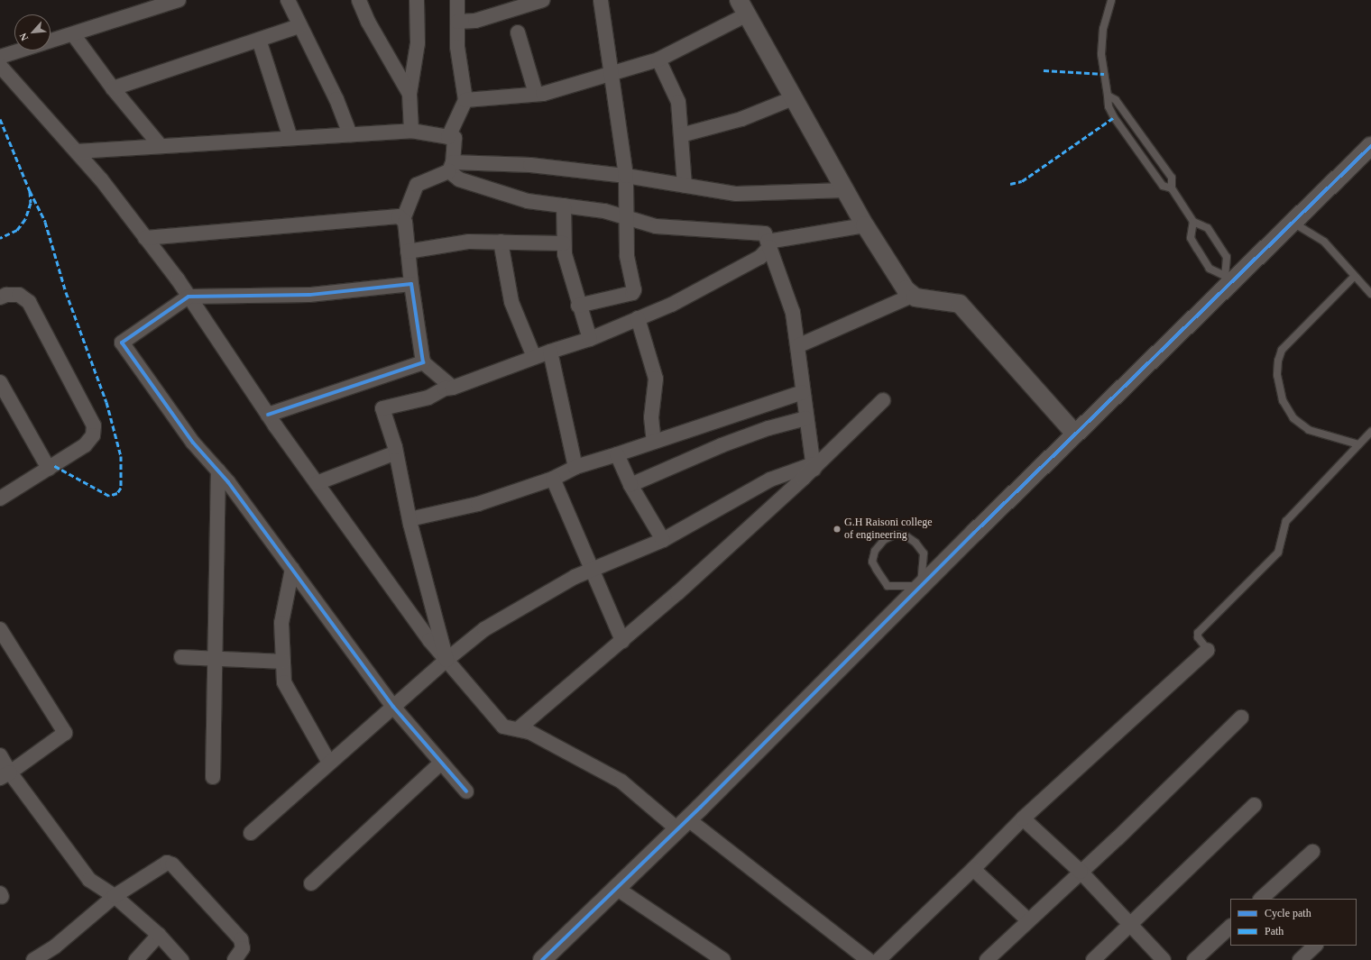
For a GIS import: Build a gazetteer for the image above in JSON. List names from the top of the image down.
{
  "places": ["G.H Raisoni college of engineering"],
  "legend": ["Cycle path", "Path"],
  "north": "bottom left"
}
